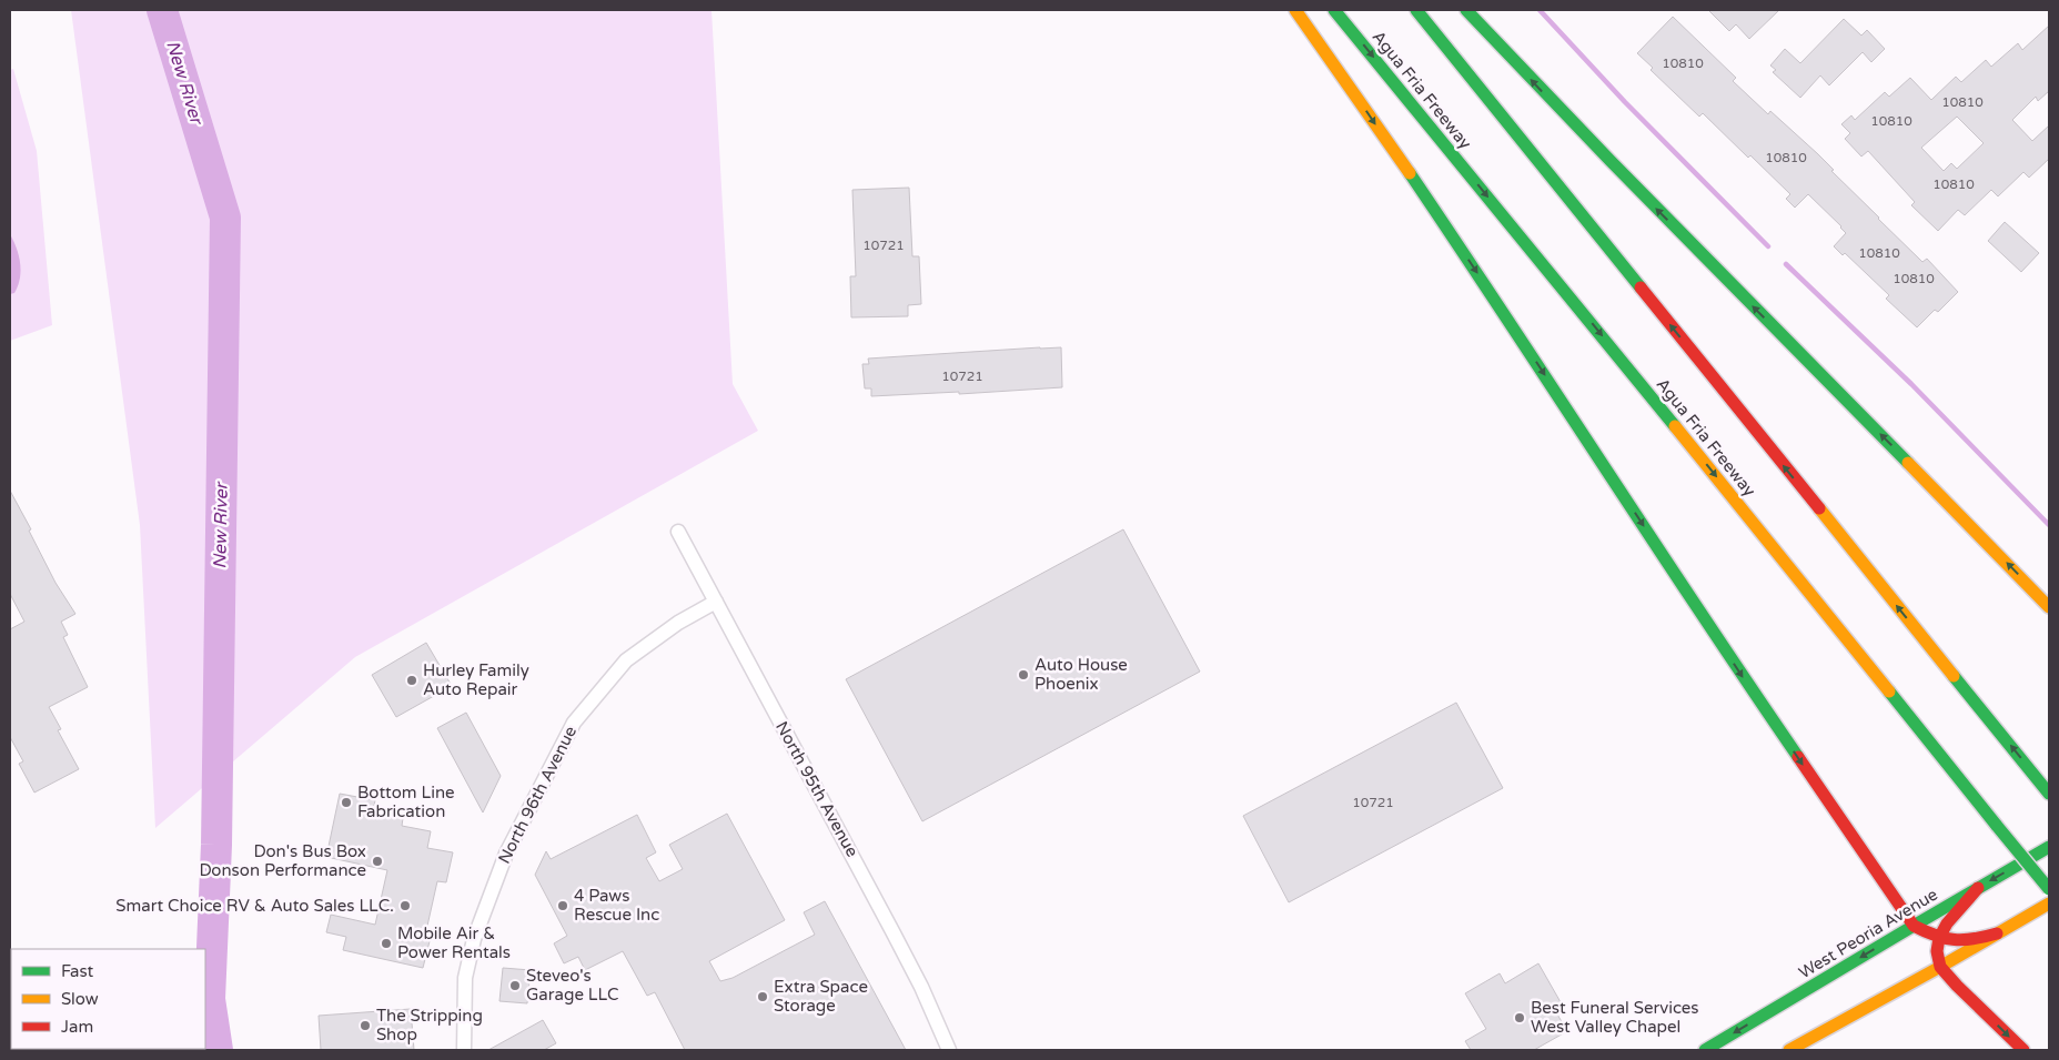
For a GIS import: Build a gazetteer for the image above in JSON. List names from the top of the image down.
{
  "streets": {
    "main road": ["Agua Fria Freeway", "West Peoria Avenue"],
    "street": ["North 95th Avenue", "North 96th Avenue"]
  },
  "crossings": [
    ["North 95th Avenue", "North 96th Avenue"]
  ],
  "water": ["New River"],
  "places": [
    "Auto House Phoenix",
    "Hurley Family Auto Repair",
    "Bottom Line Fabrication",
    "Don's Bus Box Donson Performance",
    "Smart Choice RV & Auto Sales LLC.",
    "4 Paws Rescue Inc",
    "Mobile Air & Power Rentals",
    "Steveo's Garage LLC",
    "Extra Space Storage",
    "Best Funeral Services West Valley Chapel",
    "The Stripping Shop"
  ],
  "house_numbers": [
    "10810",
    "10810",
    "10810",
    "10810",
    "10810",
    "10721",
    "10810",
    "10810",
    "10721",
    "10721"
  ],
  "legend": ["Fast", "Slow", "Jam"]
}
